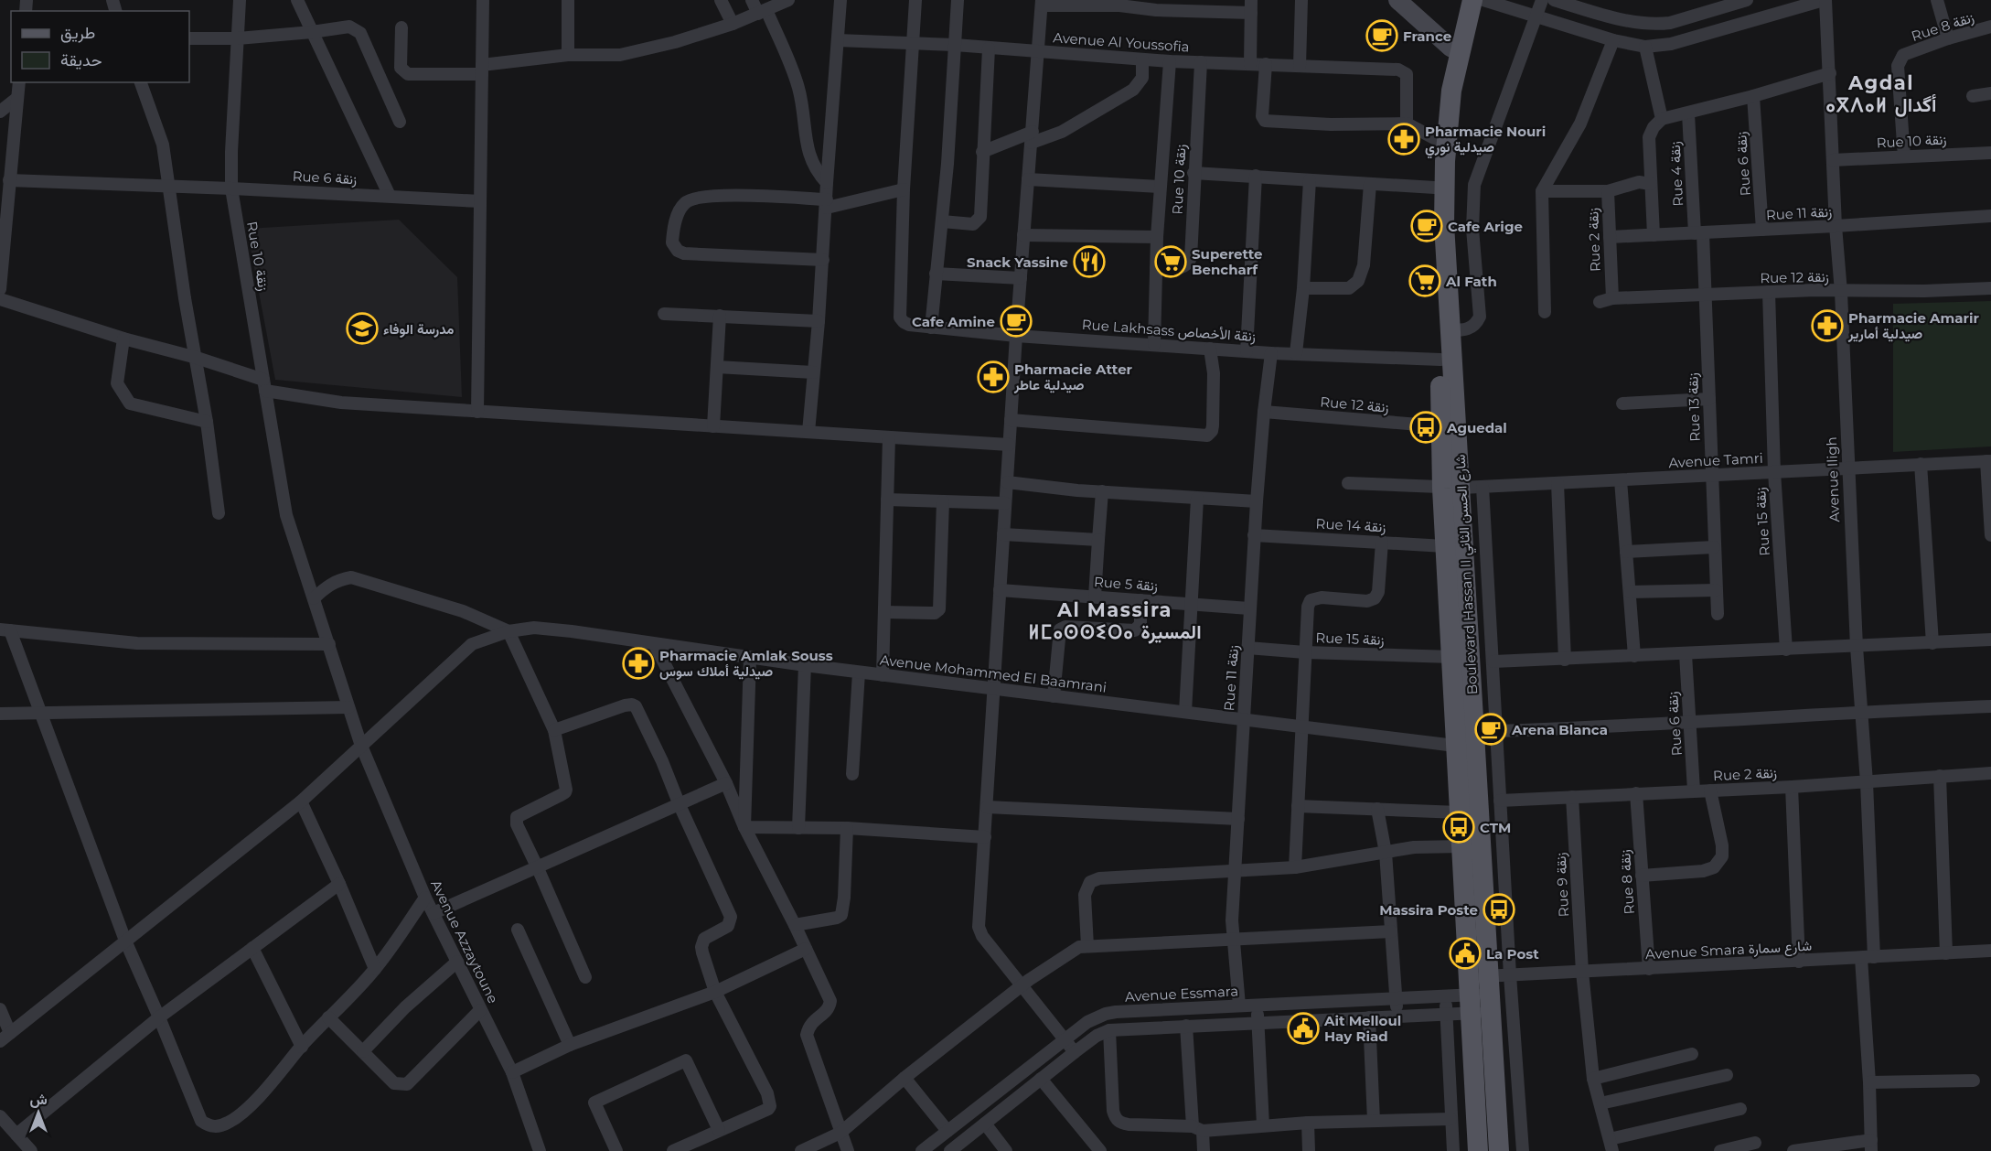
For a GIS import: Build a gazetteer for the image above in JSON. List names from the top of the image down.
{
  "streets": {
    "main road": ["Boulevard Hassan II شارع الحسن الثاني"],
    "street": [
      "Rue 8 زنقة",
      "Avenue Al Youssofia",
      "Rue 10 زنقة",
      "Rue 6 زنقة",
      "Rue 4 زنقة",
      "Rue 11 زنقة",
      "Rue 2 زنقة",
      "Rue 12 زنقة",
      "Rue Lakhsass زنقة الأخصاص",
      "Rue 13 زنقة",
      "Avenue Tamri",
      "Avenue Iligh",
      "Rue 15 زنقة",
      "Rue 14 زنقة",
      "Rue 5 زنقة",
      "Avenue Mohammed El Baamrani",
      "Rue 9 زنقة",
      "Avenue Azzaytoune",
      "Avenue Smara شارع سمارة",
      "Avenue Essmara"
    ]
  },
  "crossings": [
    ["Rue 8 زنقة", "Rue 10 زنقة"],
    ["Rue 8 زنقة", "Rue 2 زنقة"],
    ["Rue 8 زنقة", "Avenue Smara شارع سمارة"],
    ["Avenue Al Youssofia", "Rue 10 زنقة"],
    ["Rue 10 زنقة", "Rue 6 زنقة"],
    ["Rue 10 زنقة", "Rue Lakhsass زنقة الأخصاص"],
    ["Rue 10 زنقة", "Avenue Iligh"],
    ["Rue 10 زنقة", "Avenue Azzaytoune"],
    ["Rue 6 زنقة", "Rue 11 زنقة"],
    ["Rue 6 زنقة", "Rue 2 زنقة"],
    ["Rue 4 زنقة", "Rue 11 زنقة"],
    ["Rue 4 زنقة", "Rue 13 زنقة"],
    ["Rue 11 زنقة", "Rue 2 زنقة"],
    ["Rue 11 زنقة", "Rue 12 زنقة"],
    ["Rue 11 زنقة", "Rue Lakhsass زنقة الأخصاص"],
    ["Rue 11 زنقة", "Rue 13 زنقة"],
    ["Rue 11 زنقة", "Avenue Iligh"],
    ["Rue 11 زنقة", "Rue 15 زنقة"],
    ["Rue 11 زنقة", "Rue 14 زنقة"],
    ["Rue 11 زنقة", "Rue 5 زنقة"],
    ["Rue 11 زنقة", "Avenue Mohammed El Baamrani"],
    ["Rue 11 زنقة", "Avenue Essmara"],
    ["Rue 2 زنقة", "Rue 12 زنقة"],
    ["Rue 2 زنقة", "Avenue Iligh"],
    ["Rue 2 زنقة", "Rue 9 زنقة"],
    ["Rue 12 زنقة", "Rue 13 زنقة"],
    ["Rue 12 زنقة", "Avenue Iligh"],
    ["Rue 12 زنقة", "Rue 15 زنقة"],
    ["Rue 12 زنقة", "Boulevard Hassan II شارع الحسن الثاني"],
    ["Rue Lakhsass زنقة الأخصاص", "Boulevard Hassan II شارع الحسن الثاني"],
    ["Rue 13 زنقة", "Avenue Tamri"],
    ["Avenue Tamri", "Avenue Iligh"],
    ["Avenue Tamri", "Rue 15 زنقة"],
    ["Avenue Tamri", "Boulevard Hassan II شارع الحسن الثاني"],
    ["Avenue Iligh", "Avenue Smara شارع سمارة"],
    ["Rue 15 زنقة", "Boulevard Hassan II شارع الحسن الثاني"],
    ["Rue 14 زنقة", "Boulevard Hassan II شارع الحسن الثاني"],
    ["Boulevard Hassan II شارع الحسن الثاني", "Avenue Mohammed El Baamrani"],
    ["Boulevard Hassan II شارع الحسن الثاني", "Avenue Smara شارع سمارة"],
    ["Boulevard Hassan II شارع الحسن الثاني", "Avenue Essmara"],
    ["Avenue Mohammed El Baamrani", "Avenue Azzaytoune"],
    ["Rue 9 زنقة", "Avenue Smara شارع سمارة"],
    ["Avenue Smara شارع سمارة", "Avenue Essmara"]
  ],
  "districts": ["Agdal ⴰⴳⴷⴰⵍ أگدال", "Al Massira ⵍⵎⴰⵙⵙⵉⵔⴰ المسيرة"],
  "places": {
    "cafe": [
      "France",
      "Cafe Arige",
      "Cafe Amine",
      "Arena Blanca"
    ],
    "pharmacy": [
      "Pharmacie Nouri صيدلية نوري",
      "Pharmacie Amarir صيدلية أمارير",
      "Pharmacie Atter صيدلية عاطر",
      "Pharmacie Amlak Souss صيدلية أملاك سوس"
    ],
    "restaurant": ["Snack Yassine"],
    "supermarket": ["Superette Bencharf", "Al Fath"],
    "school or university": ["مدرسة الوفاء"],
    "bus stop": ["Aguedal", "CTM", "Massira Poste"],
    "public building": ["La Post", "Ait Melloul Hay Riad"]
  },
  "legend": ["طريق", "حديقة"],
  "north": "top"
}
